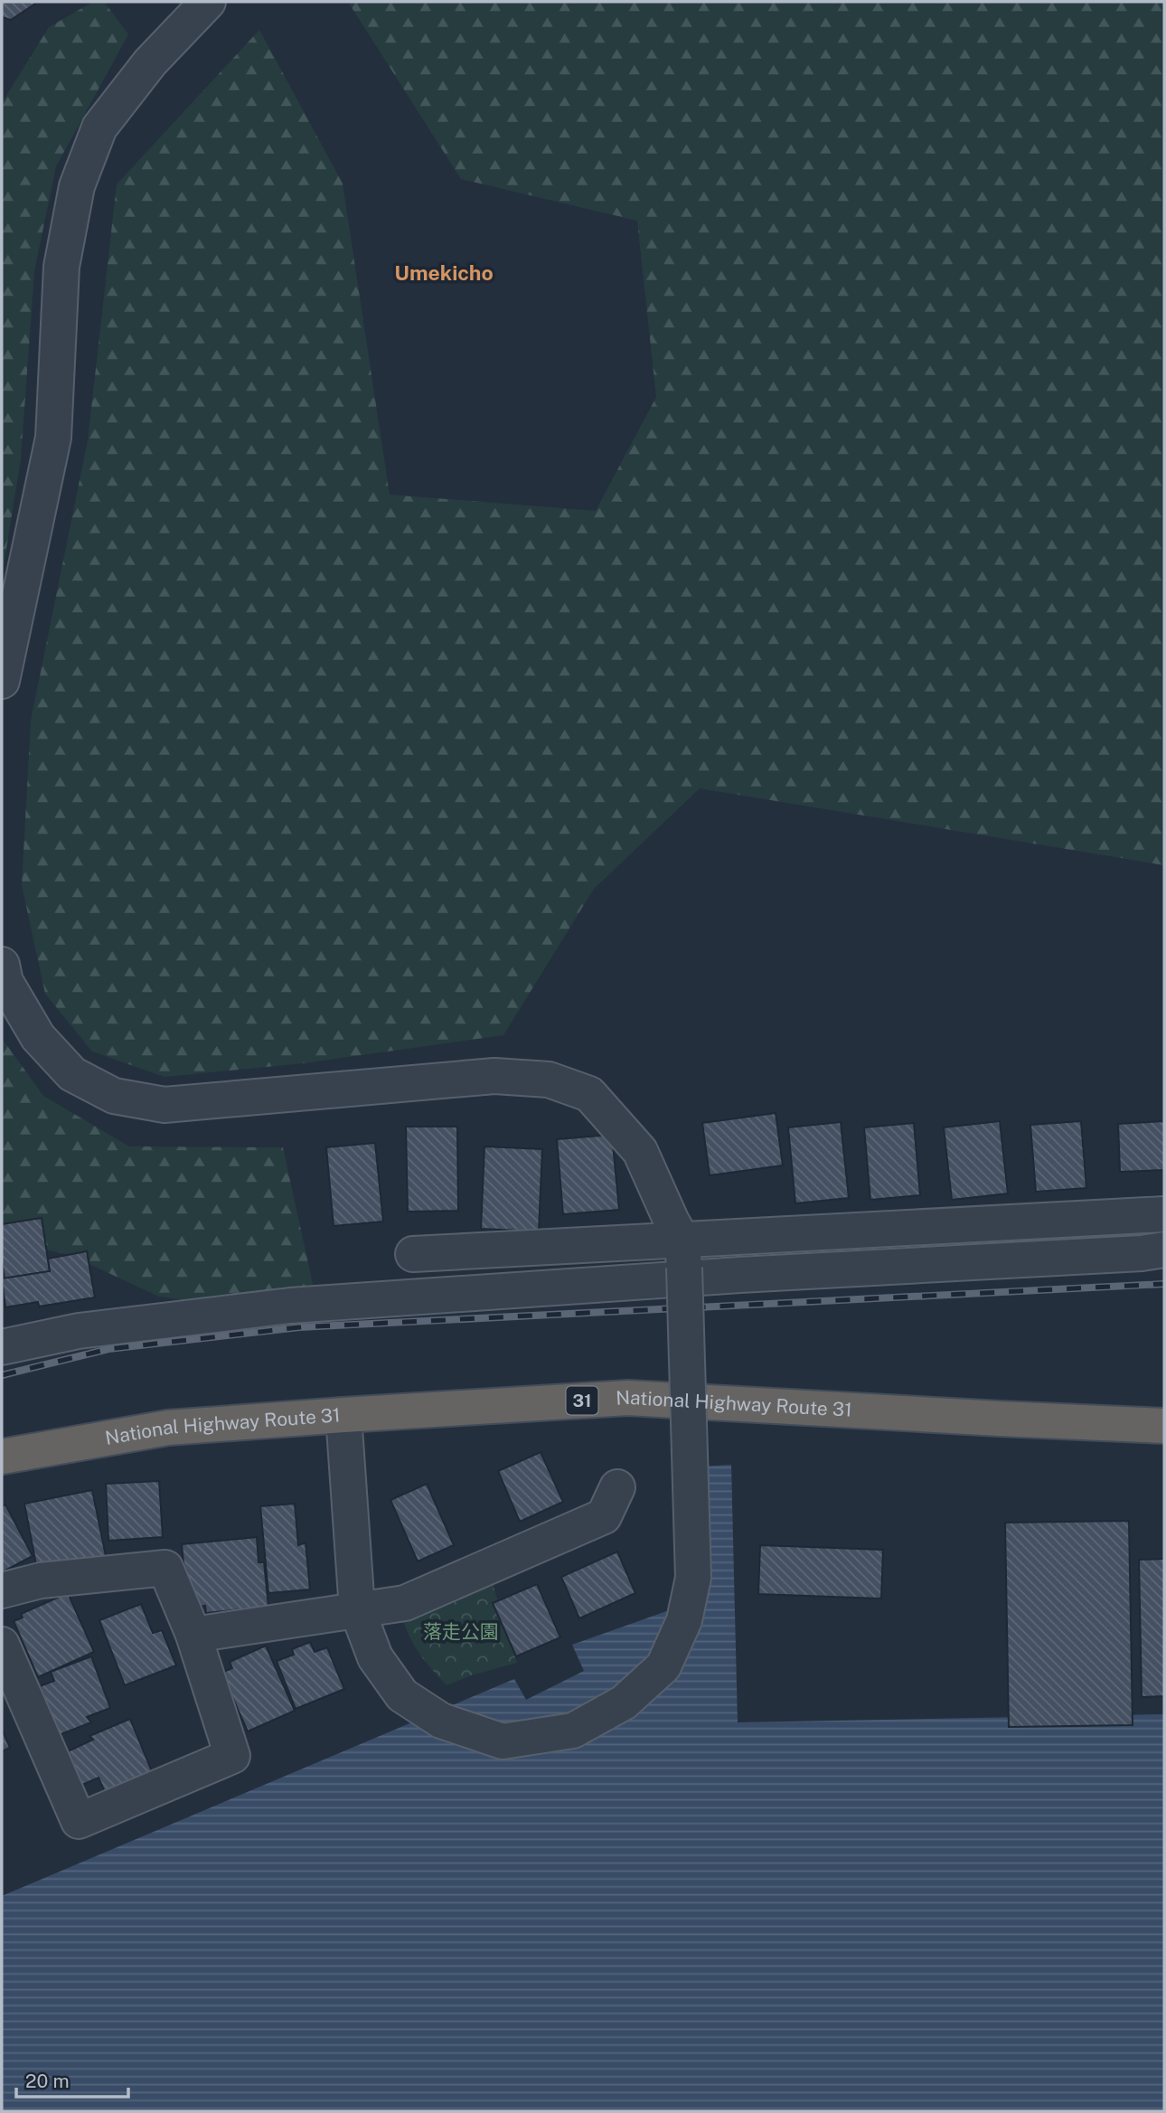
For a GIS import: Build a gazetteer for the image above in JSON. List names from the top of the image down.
{
  "streets": {
    "highway": ["31", "National Highway Route 31"]
  },
  "districts": ["Umekicho"],
  "parks": ["落走公園"],
  "scale_bar": "20 m"
}
